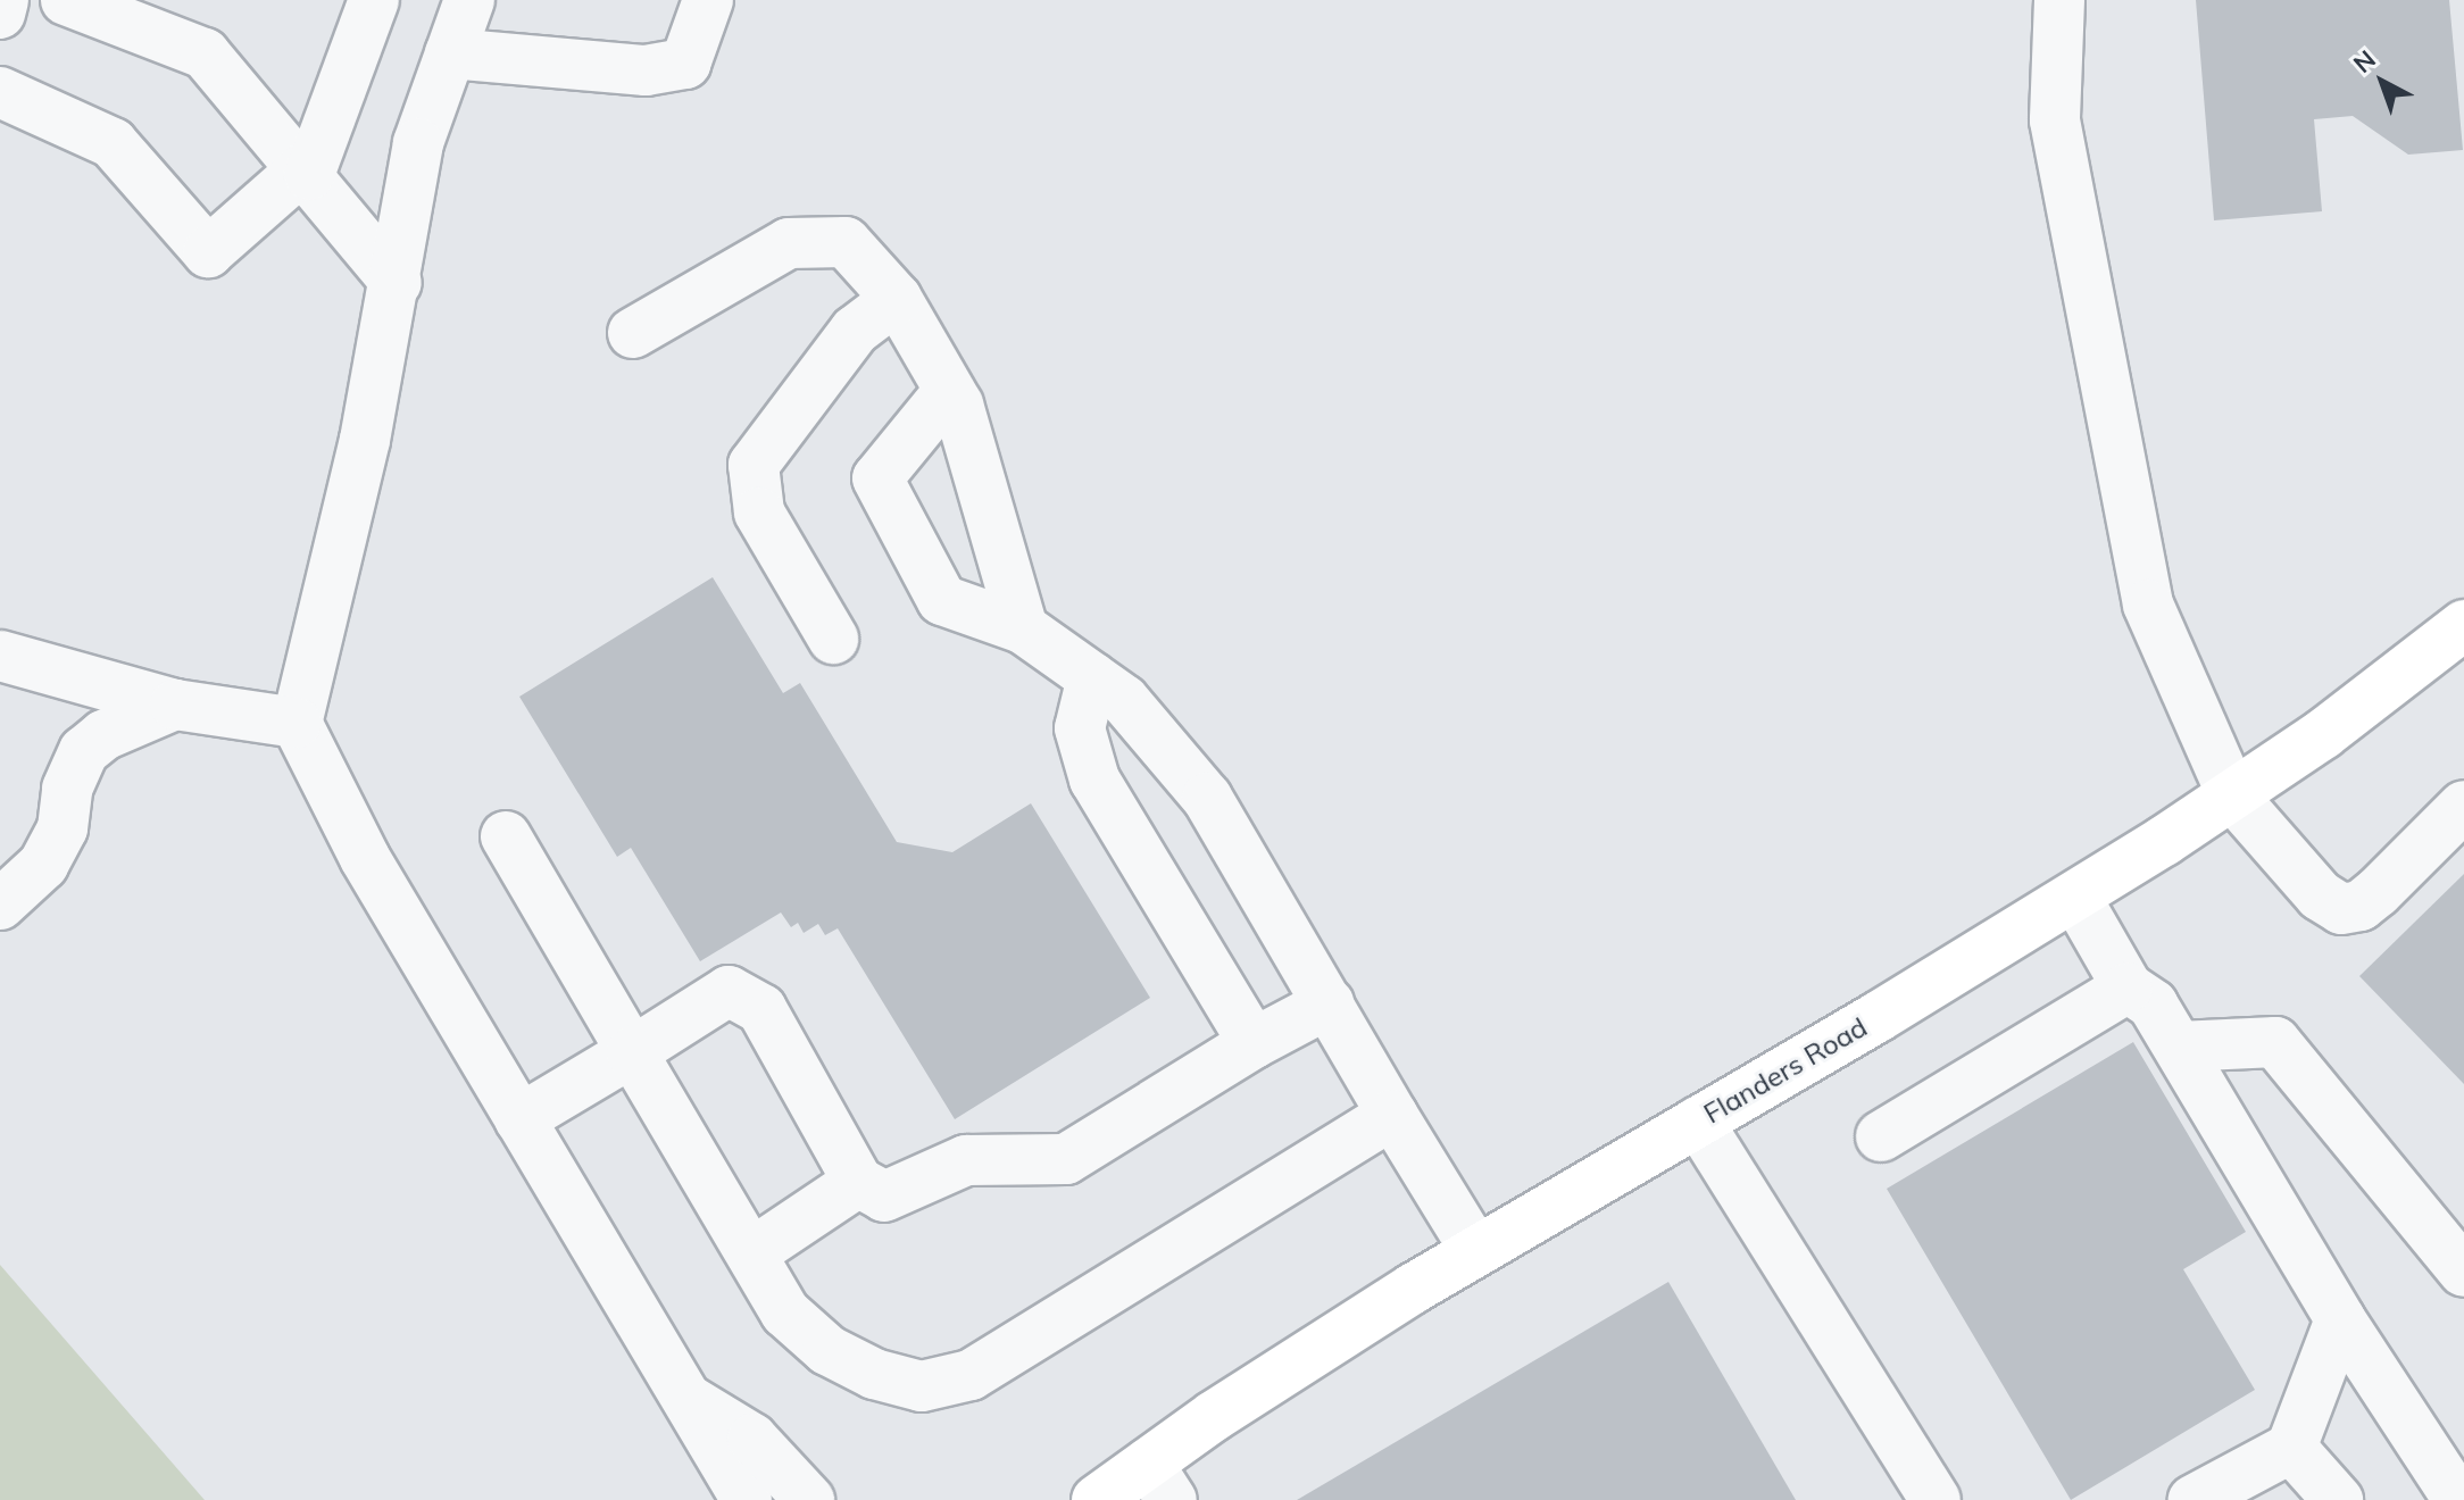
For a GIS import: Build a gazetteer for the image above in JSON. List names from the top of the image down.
{
  "streets": {
    "main road": ["Flanders Road"]
  },
  "north": "top left"
}
